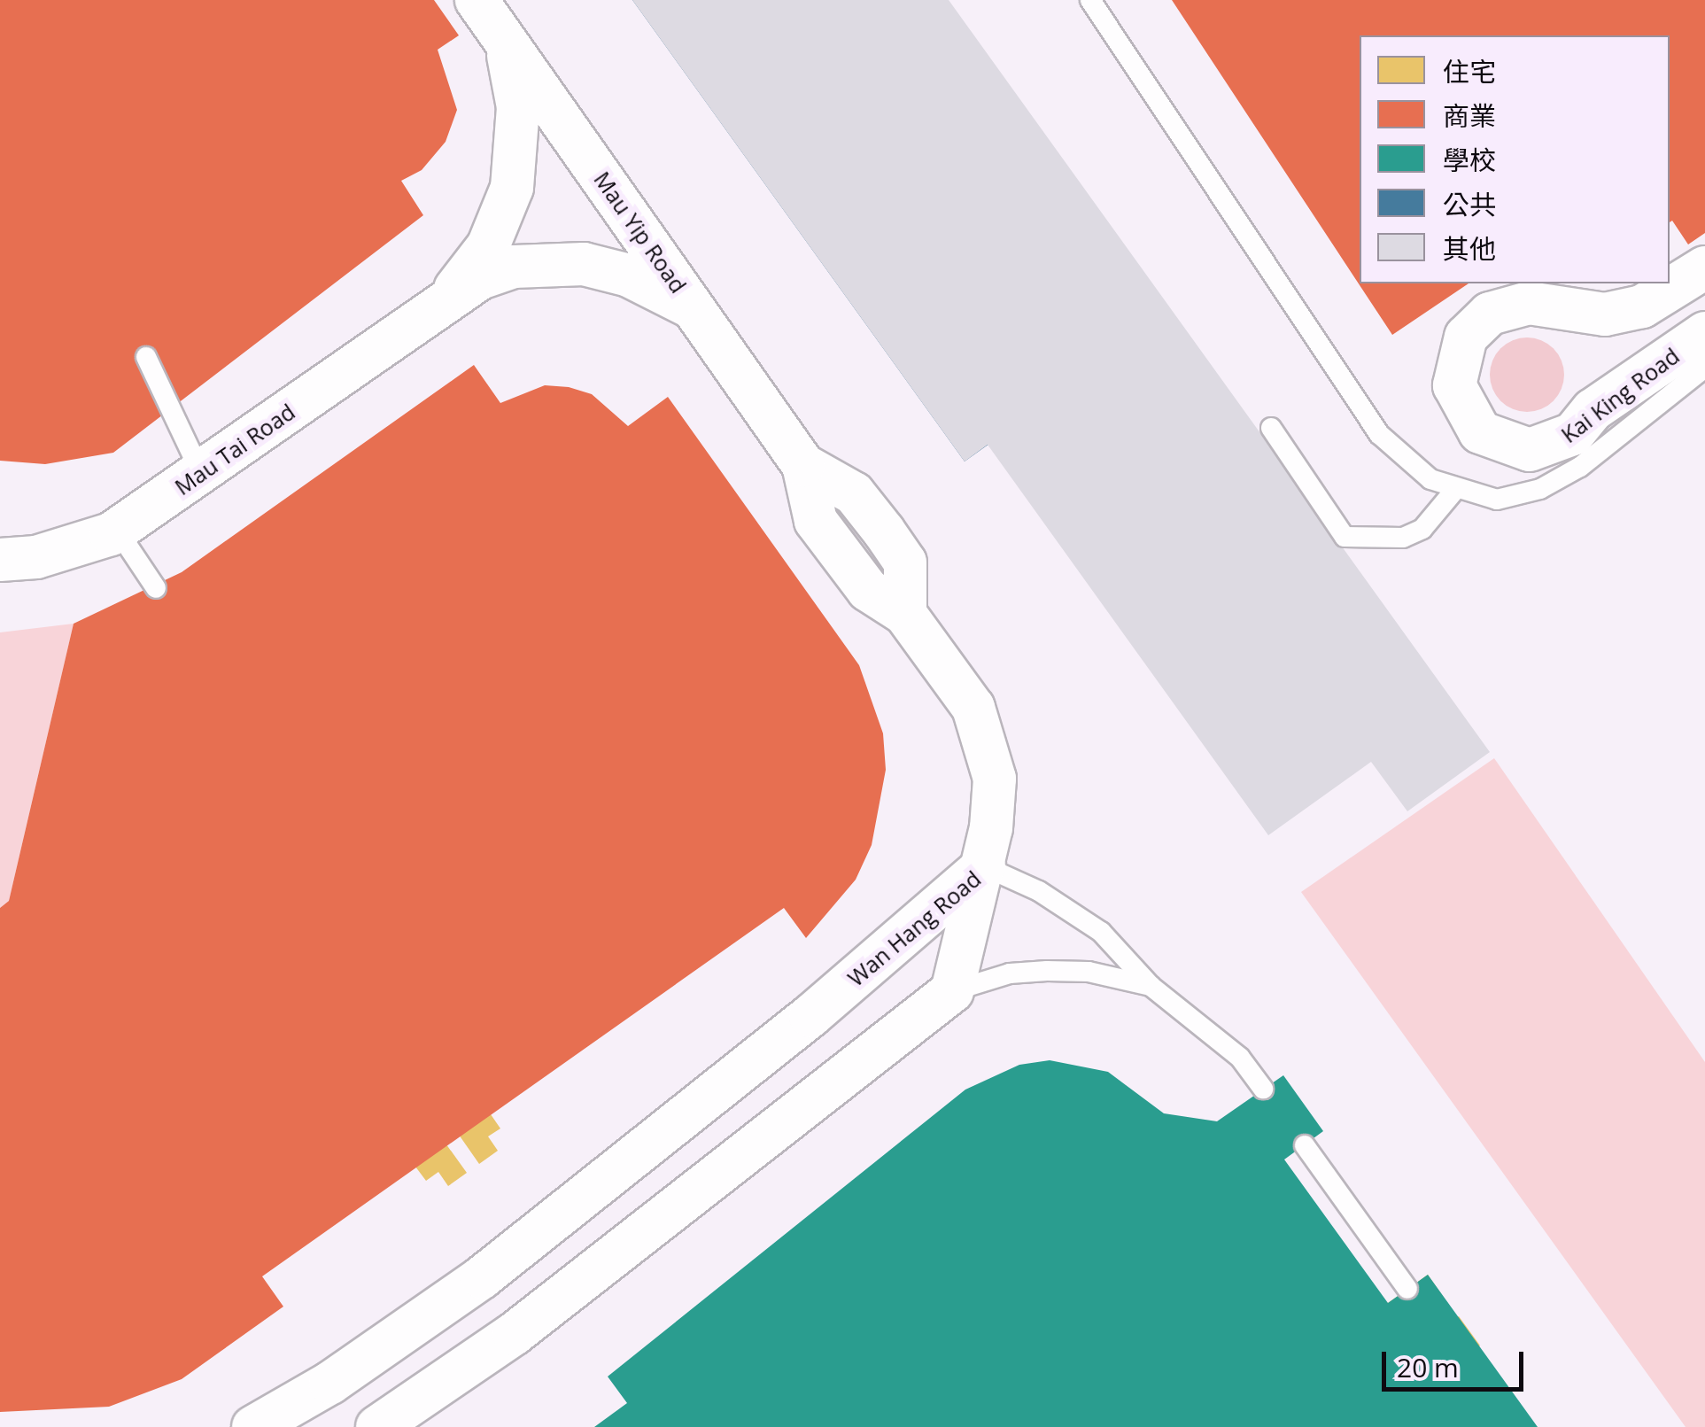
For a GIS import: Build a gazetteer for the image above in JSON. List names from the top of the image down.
{
  "streets": {
    "street": [
      "Mau Yip Road",
      "Kai King Road",
      "Mau Tai Road",
      "Wan Hang Road"
    ]
  },
  "crossings": [
    ["Mau Yip Road", "Mau Tai Road"],
    ["Mau Yip Road", "Wan Hang Road"]
  ],
  "legend": [
    "住宅",
    "商業",
    "學校",
    "公共",
    "其他"
  ],
  "scale_bar": "20 m"
}
